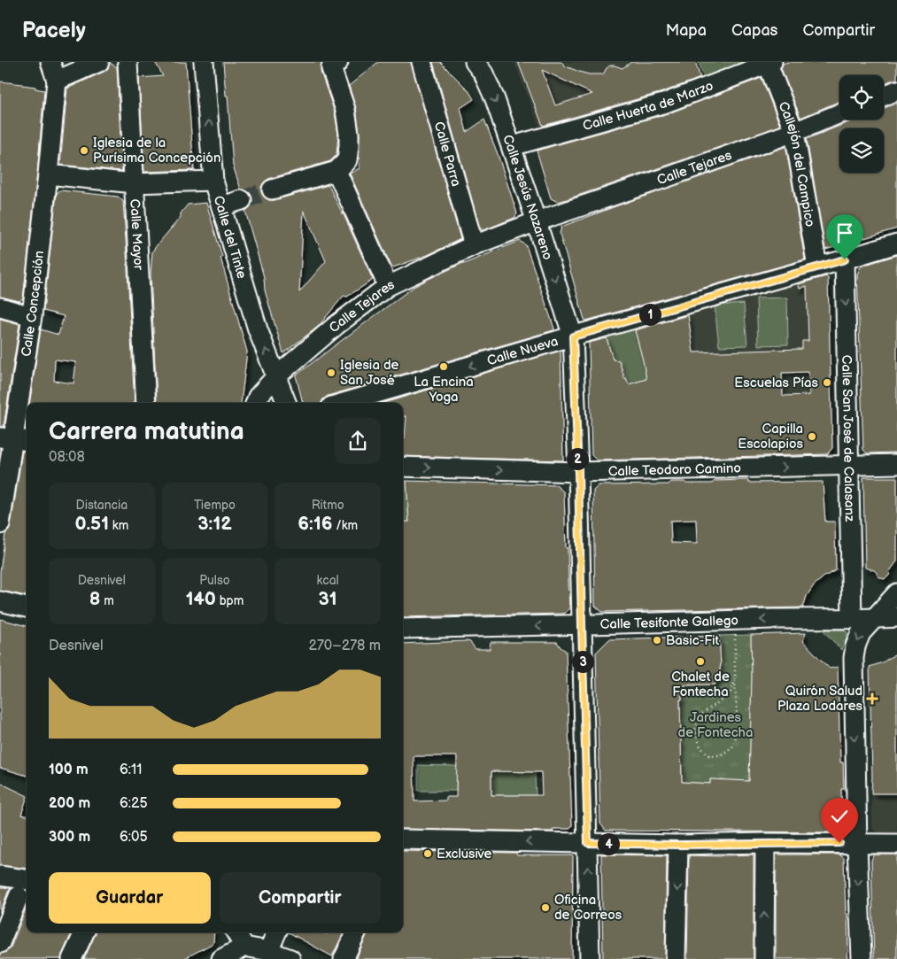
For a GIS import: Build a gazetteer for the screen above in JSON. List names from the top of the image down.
{
  "streets": {
    "street": [
      "Calle Huerta de Marzo",
      "Calle Parra",
      "Callejón del Campico",
      "Calle Tejares",
      "Calle Jesús Nazareno",
      "Calle Mayor",
      "Calle del Tinte",
      "Calle Concepción",
      "Calle Nueva",
      "Calle San José de Calasanz",
      "Calle Teodoro Camino",
      "Calle Tesifonte Gallego"
    ]
  },
  "crossings": [
    ["Calle Huerta de Marzo", "Callejón del Campico"],
    ["Calle Parra", "Calle Tejares"],
    ["Callejón del Campico", "Calle Tejares"],
    ["Callejón del Campico", "Calle Nueva"],
    ["Calle Tejares", "Calle del Tinte"],
    ["Calle Jesús Nazareno", "Calle Nueva"],
    ["Calle Jesús Nazareno", "Calle Teodoro Camino"],
    ["Calle Jesús Nazareno", "Calle Tesifonte Gallego"],
    ["Calle Nueva", "Calle San José de Calasanz"],
    ["Calle San José de Calasanz", "Calle Teodoro Camino"],
    ["Calle San José de Calasanz", "Calle Tesifonte Gallego"]
  ],
  "one_way": [
    "Calle Nueva",
    "Calle San José de Calasanz",
    "Calle Teodoro Camino",
    "Calle Tesifonte Gallego"
  ],
  "parks": ["Jardines de Fontecha"],
  "places": {
    "other": [
      "Iglesia de la Purísima Concepción",
      "La Encina Yoga",
      "Iglesia de San José",
      "Escuelas Pías",
      "Capilla Escolapios",
      "Basic-Fit",
      "Chalet de Fontecha",
      "Exclusive",
      "Oficina de Correos"
    ],
    "health": ["Quirón Salud Plaza Lodares"]
  },
  "page": {
    "header": "Pacely",
    "nav": ["Mapa", "Capas", "Compartir"],
    "pins": [
      "1",
      "2",
      "3",
      "4"
    ],
    "heading": ["Carrera matutina", "08:08"],
    "stats": [
      ["Distancia", "0.51 km"],
      ["Tiempo", "3:12"],
      ["Ritmo", "6:16 /km"],
      ["Desnivel", "8 m"],
      ["Pulso", "140 bpm"],
      ["kcal", "31"]
    ],
    "chart": ["Desnivel", "270–278 m"],
    "list": [
      {
        "name": "100 m",
        "note": "6:11"
      },
      {
        "name": "200 m",
        "note": "6:25"
      },
      {
        "name": "300 m",
        "note": "6:05"
      }
    ],
    "buttons": ["Guardar", "Compartir"]
  }
}
